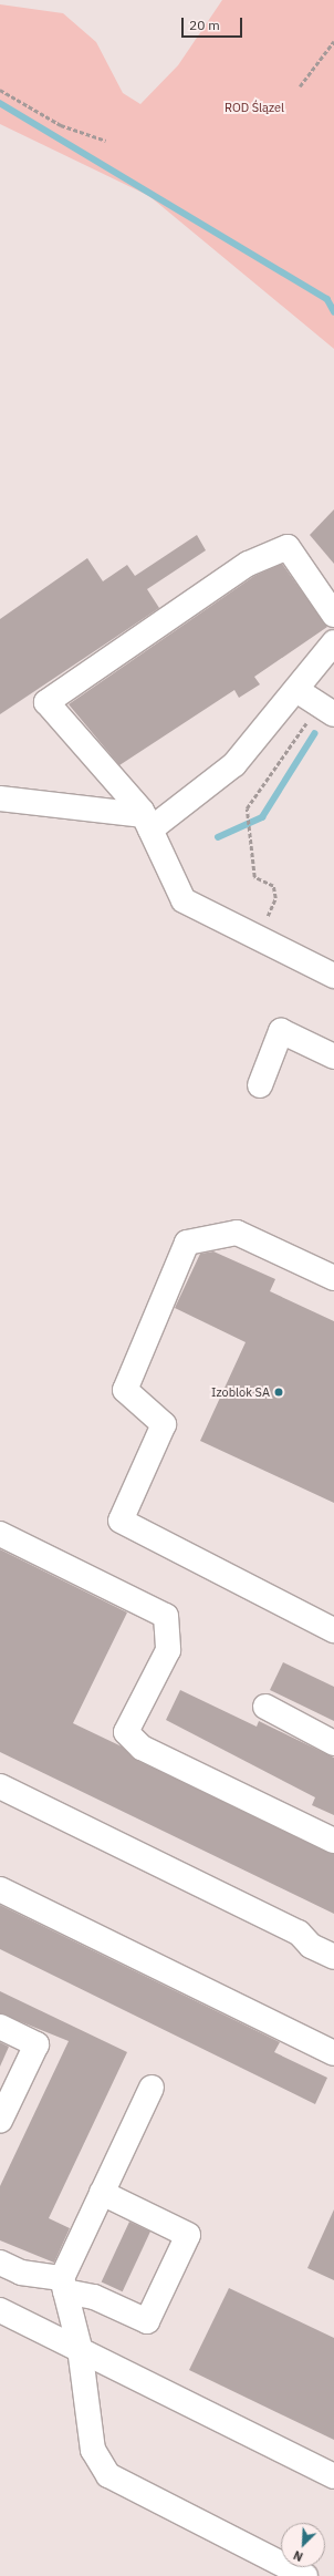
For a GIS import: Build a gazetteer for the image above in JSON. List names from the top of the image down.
{
  "parks": ["ROD Ślązel"],
  "places": ["Izoblok SA"],
  "scale_bar": "20 m",
  "north": "bottom left"
}
